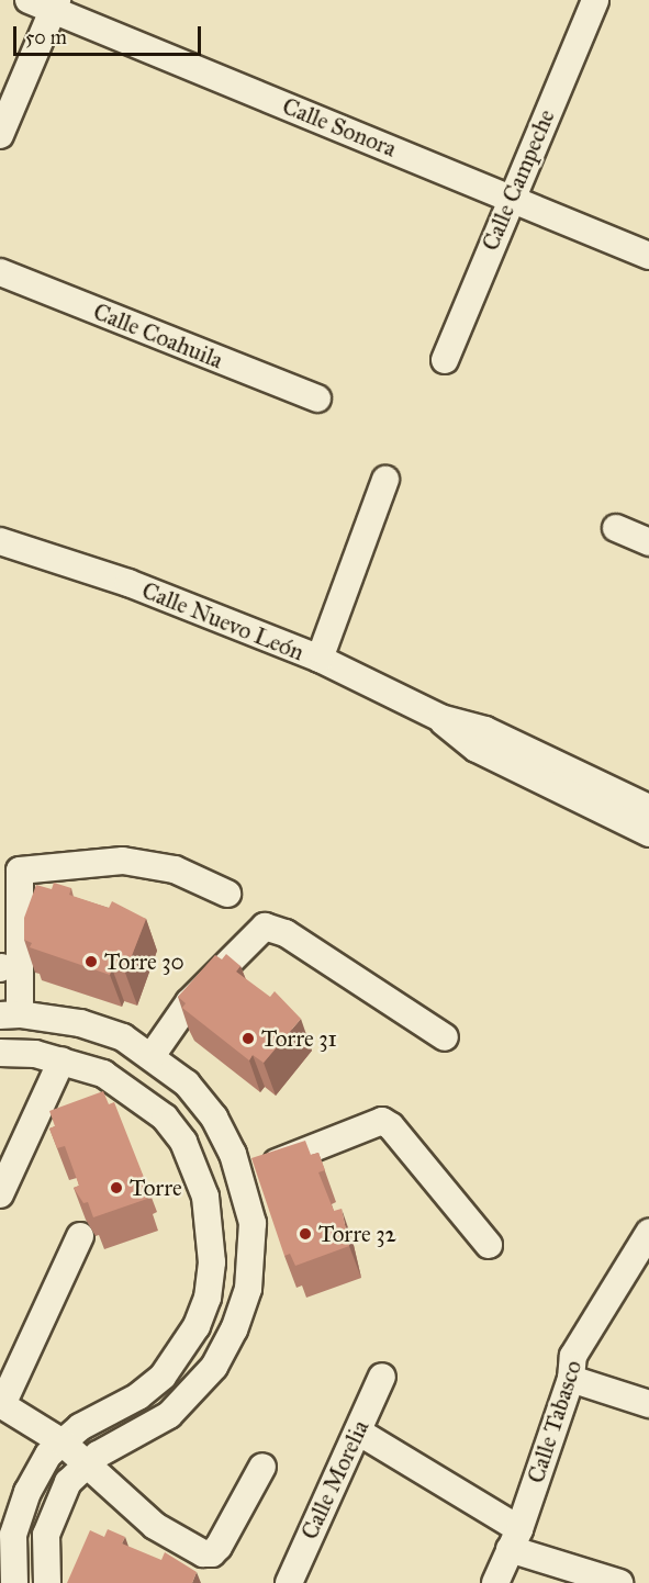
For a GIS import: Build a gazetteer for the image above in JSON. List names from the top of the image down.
{
  "streets": {
    "street": [
      "Calle Sonora",
      "Calle Campeche",
      "Calle Coahuila",
      "Calle Nuevo León",
      "Calle Tabasco",
      "Calle Morelia"
    ]
  },
  "crossings": [
    ["Calle Sonora", "Calle Campeche"]
  ],
  "places": [
    "Torre 30",
    "Torre 31",
    "Torre",
    "Torre 32"
  ],
  "scale_bar": "50 m"
}
